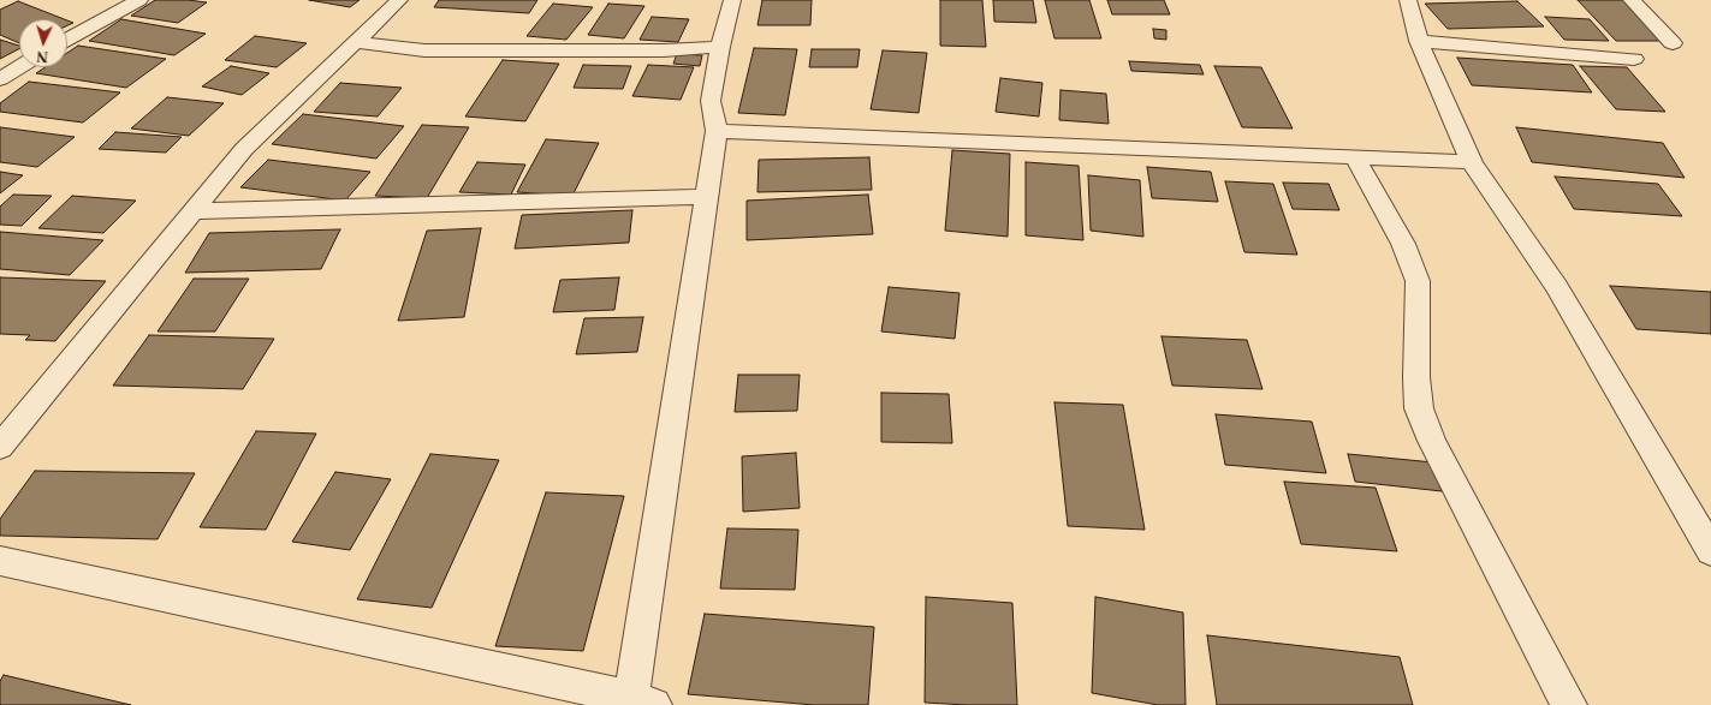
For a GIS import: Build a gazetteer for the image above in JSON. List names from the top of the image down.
{
  "north": "bottom"
}
